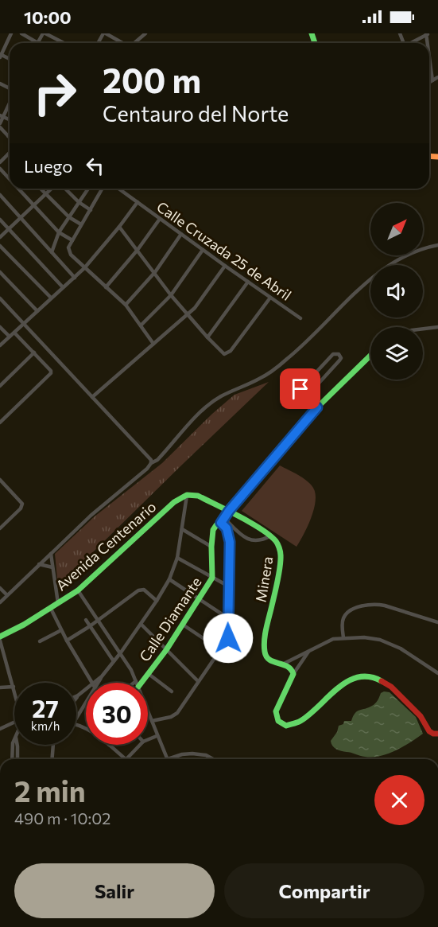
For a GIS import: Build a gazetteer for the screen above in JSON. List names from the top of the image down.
{
  "streets": {
    "street": [
      "Calle Cruzada 25 de Abril",
      "Avenida Centenario",
      "Minera",
      "Calle Diamante"
    ]
  },
  "north": "top right",
  "page": {
    "status": "10:00",
    "turn": ["200 m", "Centauro del Norte"],
    "then": "Luego",
    "speed": "27 km/h",
    "limit": "30",
    "heading": ["2 min", "490 m · 10:02"],
    "buttons": ["Salir", "Compartir"]
  }
}
